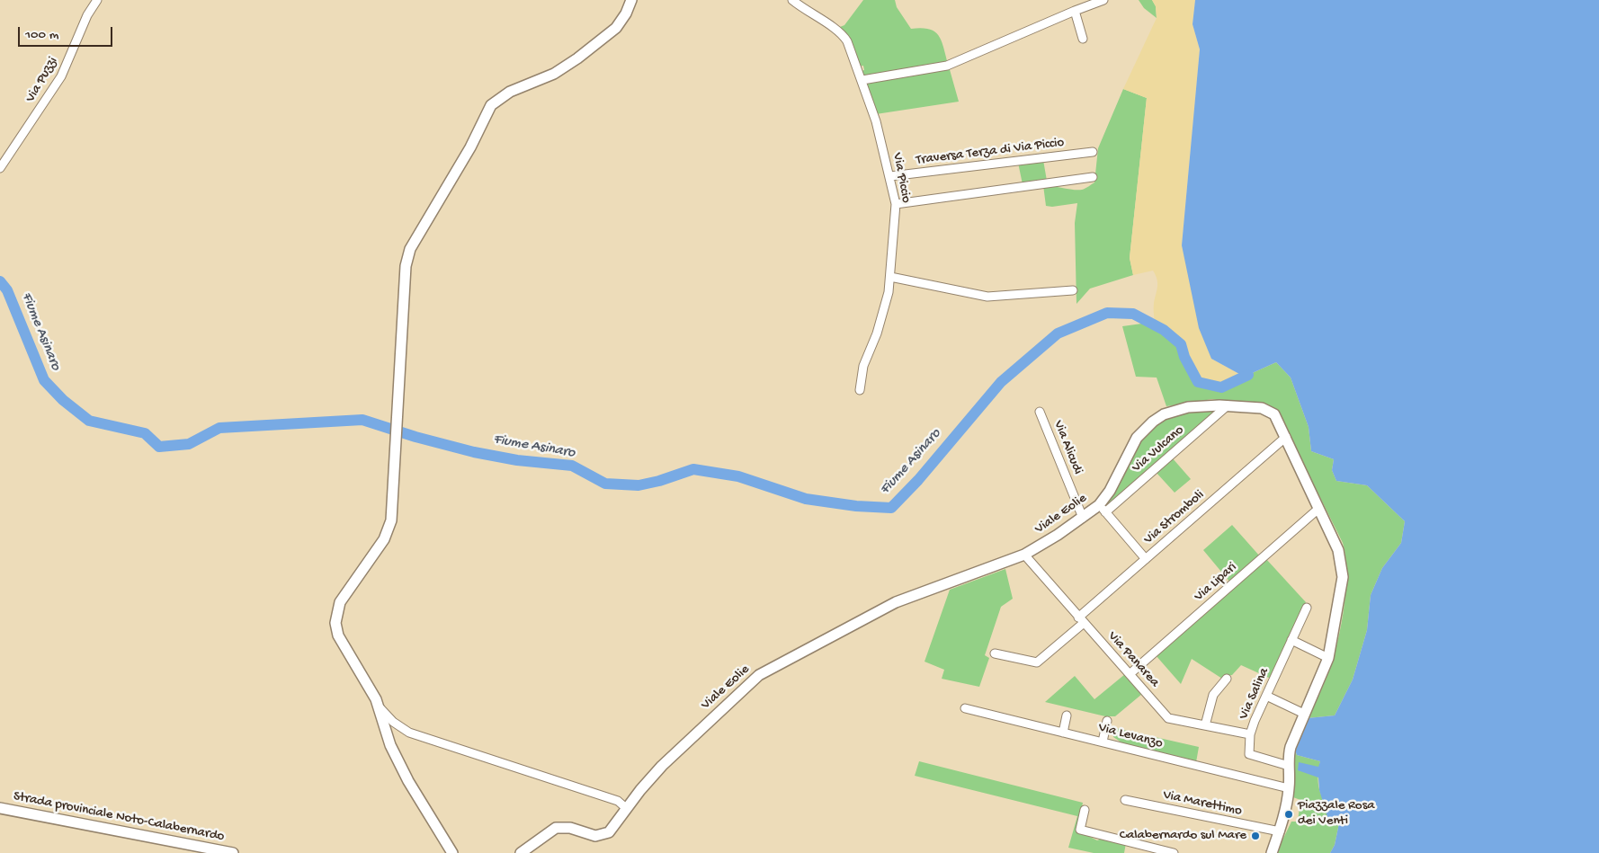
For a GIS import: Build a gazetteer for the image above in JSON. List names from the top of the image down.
{
  "streets": {
    "street": [
      "Via Puzzi",
      "Traversa Terza di Via Piccio",
      "Via Piccio",
      "Via Alicudi",
      "Via Vulcano",
      "Viale Eolie",
      "Via Stromboli",
      "Via Lipari",
      "Via Panarea",
      "Via Salina",
      "Via Levanzo",
      "Via Marettimo",
      "Strada provinciale Noto-Calabernardo"
    ]
  },
  "crossings": [
    ["Traversa Terza di Via Piccio", "Via Piccio"],
    ["Via Alicudi", "Viale Eolie"],
    ["Via Vulcano", "Viale Eolie"],
    ["Viale Eolie", "Via Stromboli"],
    ["Viale Eolie", "Via Lipari"],
    ["Viale Eolie", "Via Panarea"],
    ["Viale Eolie", "Via Salina"],
    ["Viale Eolie", "Via Levanzo"],
    ["Viale Eolie", "Via Marettimo"],
    ["Via Stromboli", "Via Panarea"],
    ["Via Lipari", "Via Panarea"],
    ["Via Panarea", "Via Salina"]
  ],
  "water": ["Fiume Asinaro"],
  "places": ["Piazzale Rosa dei Venti", "Calabernardo sul Mare"],
  "scale_bar": "100 m"
}
